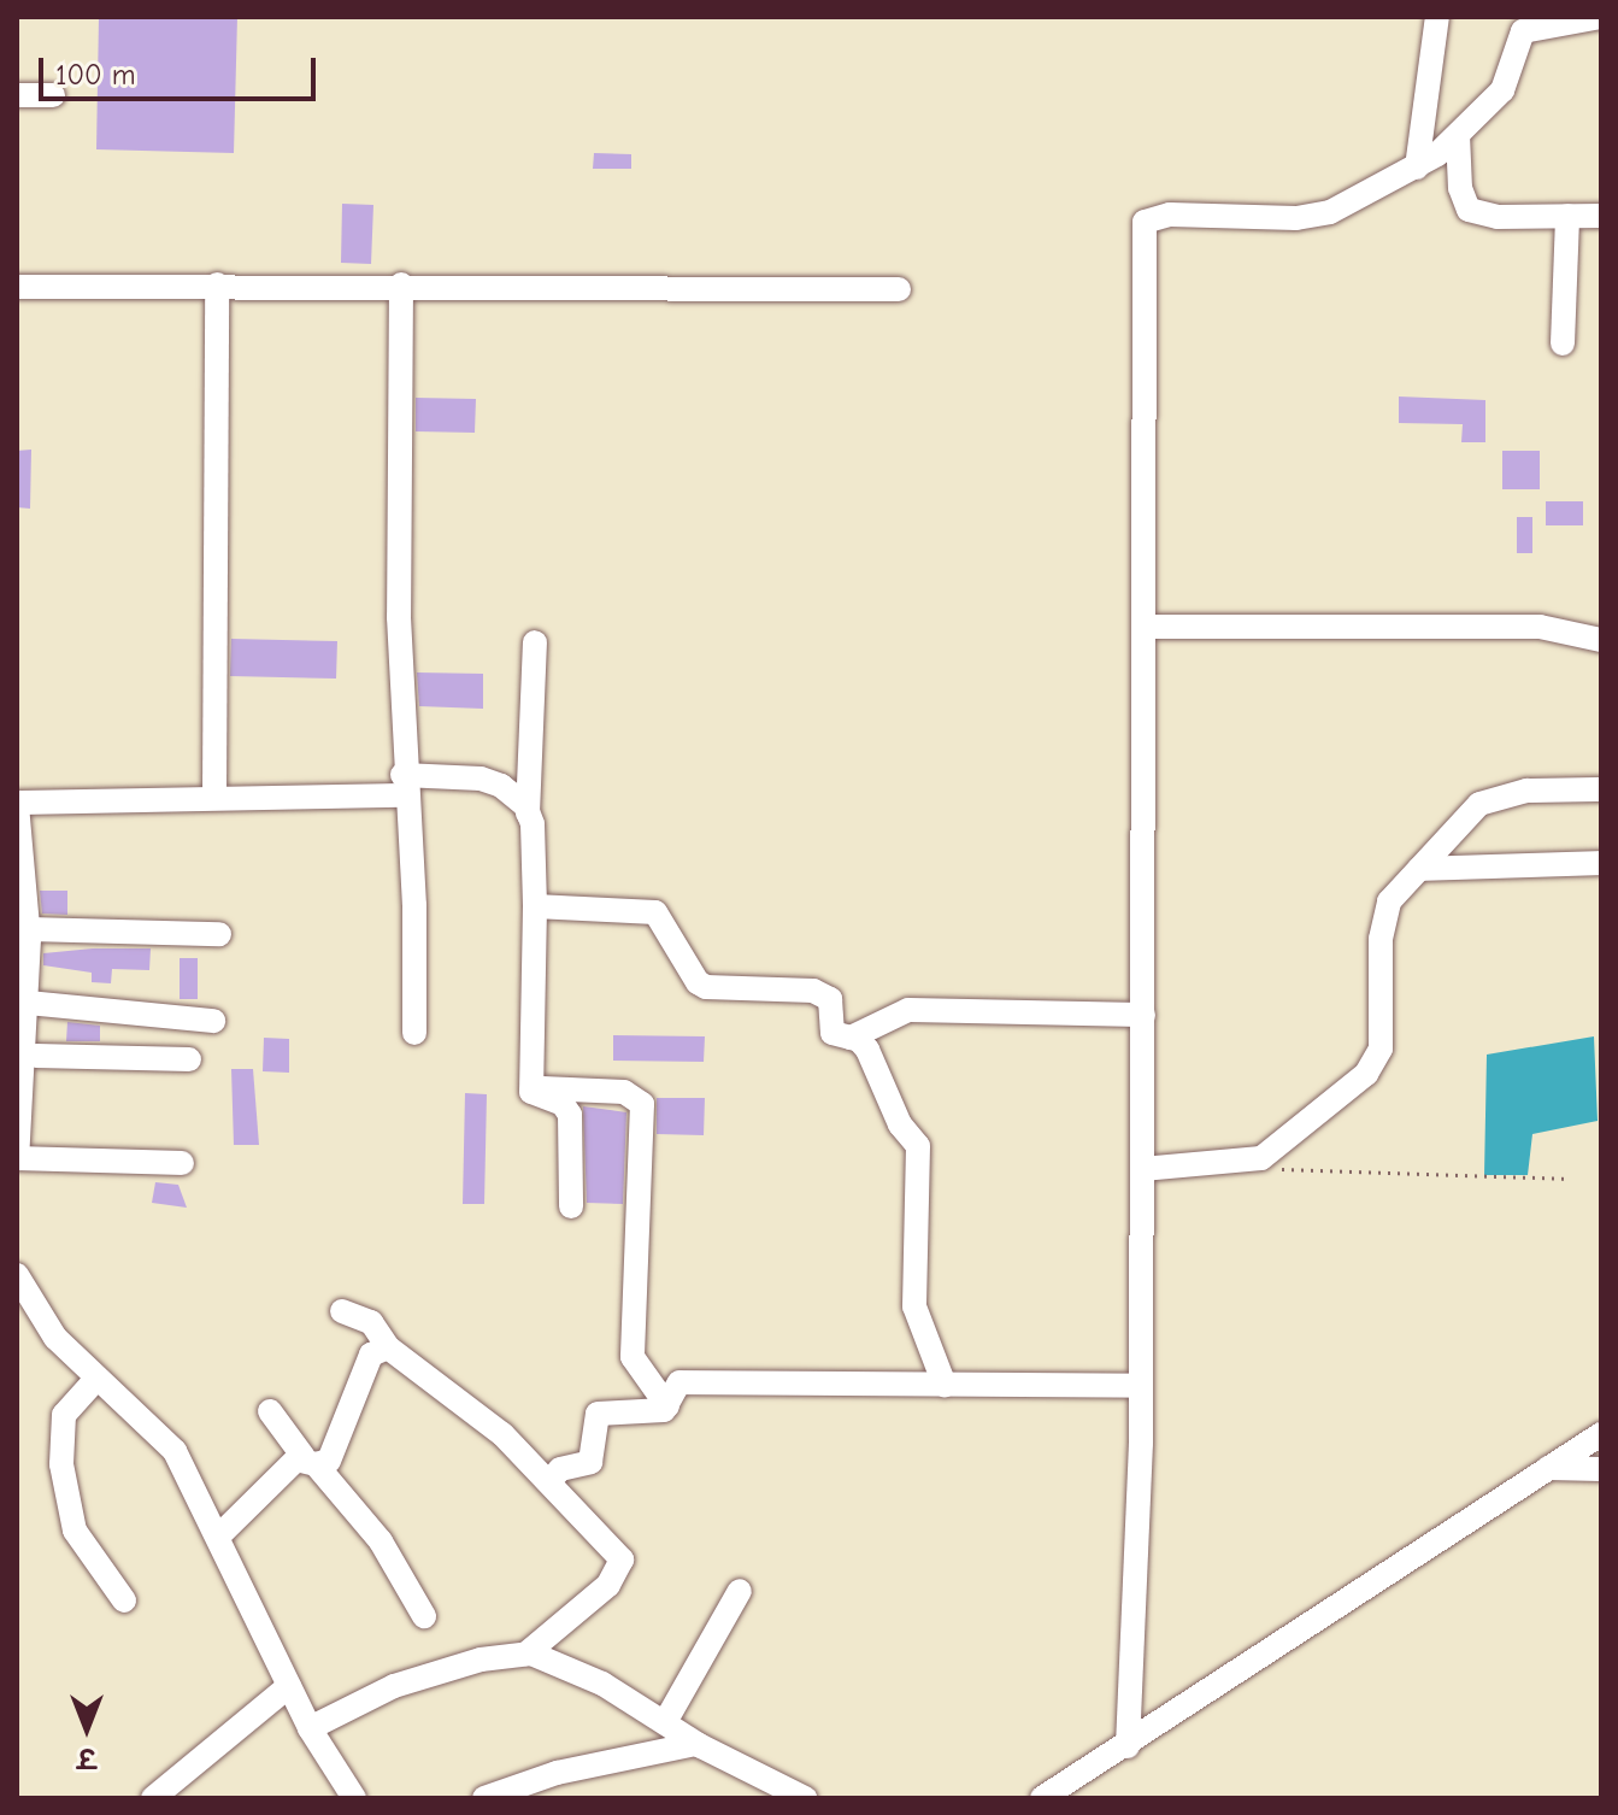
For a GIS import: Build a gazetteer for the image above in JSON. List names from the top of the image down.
{
  "scale_bar": "100 m",
  "north": "bottom"
}
